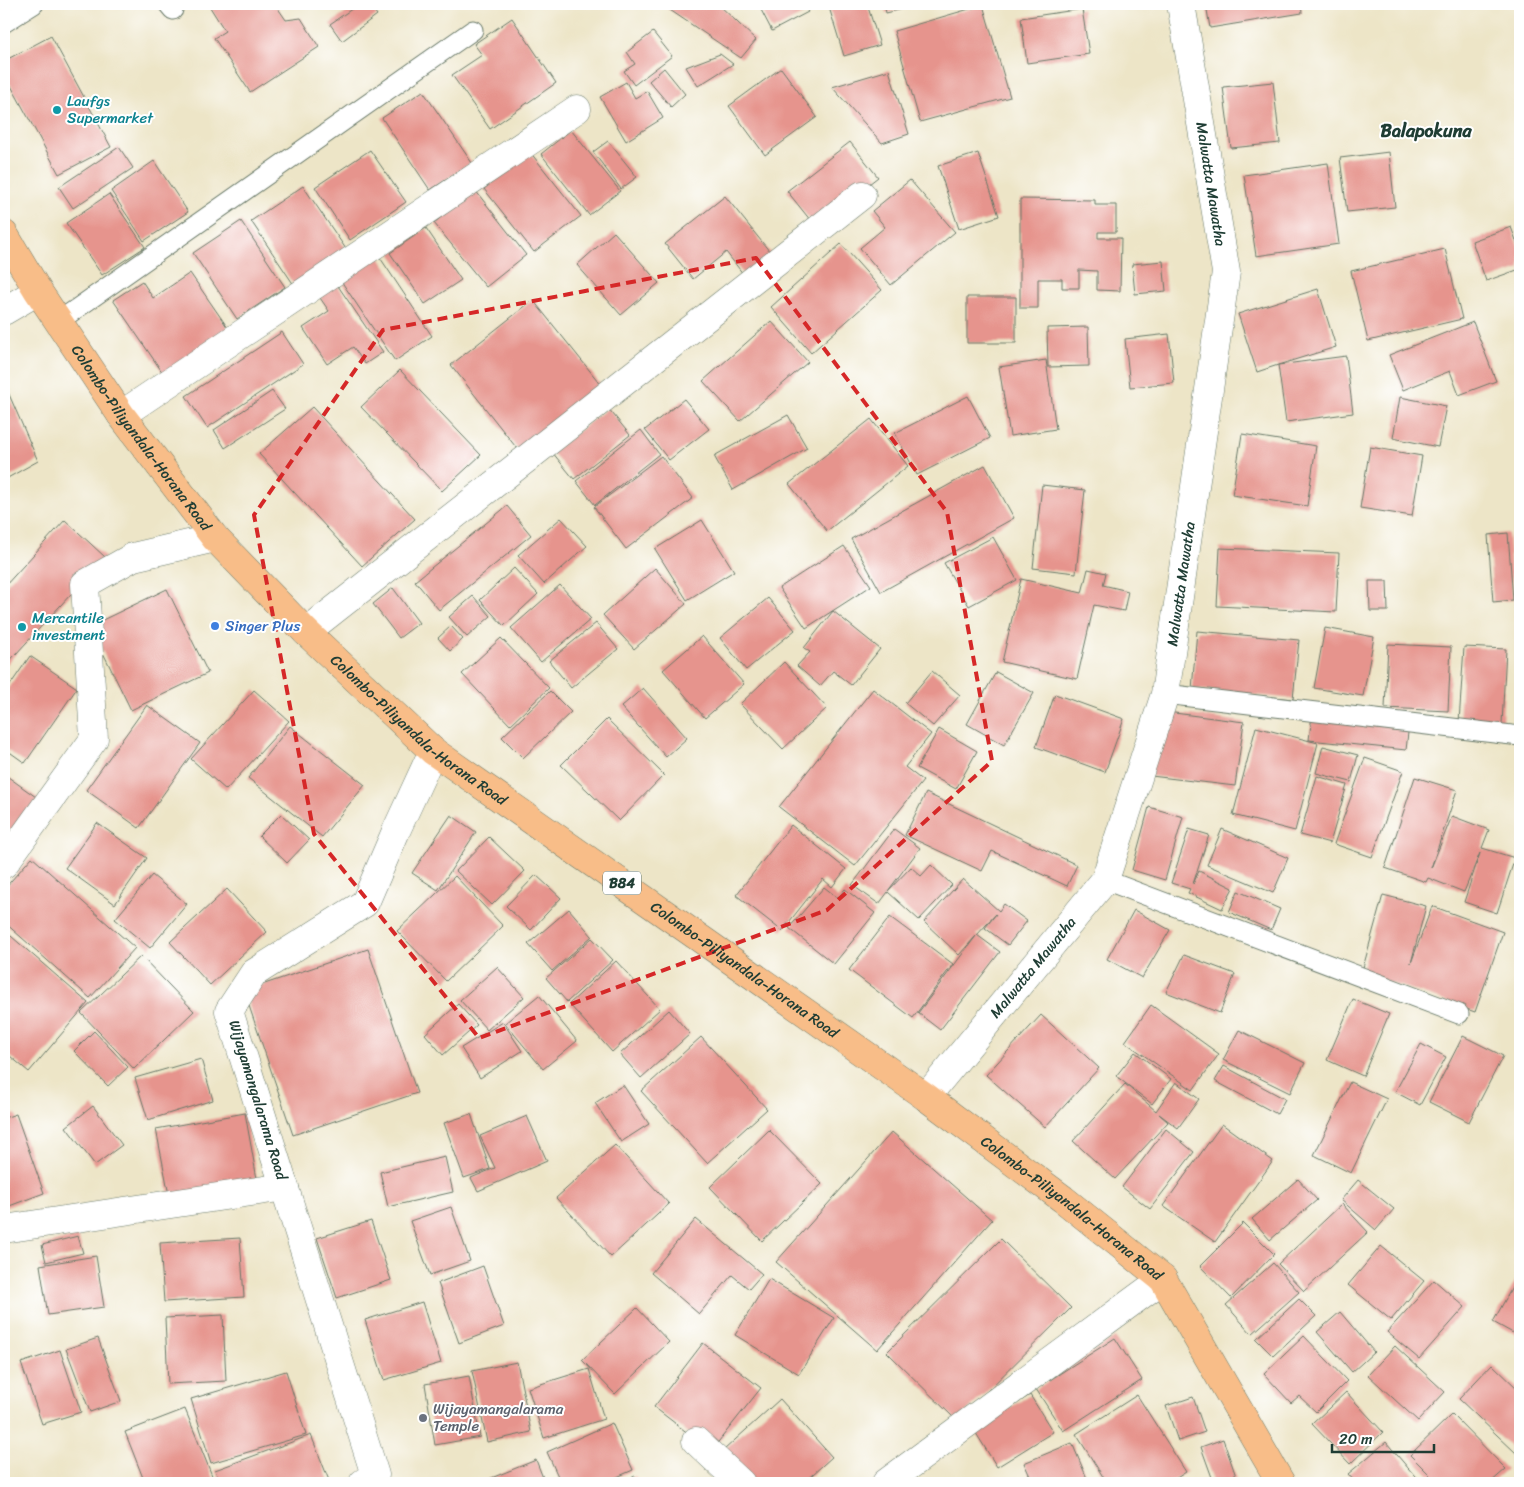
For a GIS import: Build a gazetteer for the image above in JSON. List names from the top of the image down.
{
  "streets": {
    "main road": ["Colombo-Piliyandala-Horana Road", "B84"],
    "street": ["Malwatta Mawatha", "Wijayamangalarama Road"]
  },
  "crossings": [
    ["Malwatta Mawatha", "Colombo-Piliyandala-Horana Road"],
    ["Colombo-Piliyandala-Horana Road", "Wijayamangalarama Road"]
  ],
  "districts": ["Balapokuna"],
  "places": [
    "Laufgs Supermarket",
    "Singer Plus",
    "Mercantile investment",
    "Wijayamangalarama Temple"
  ],
  "scale_bar": "20 m"
}
